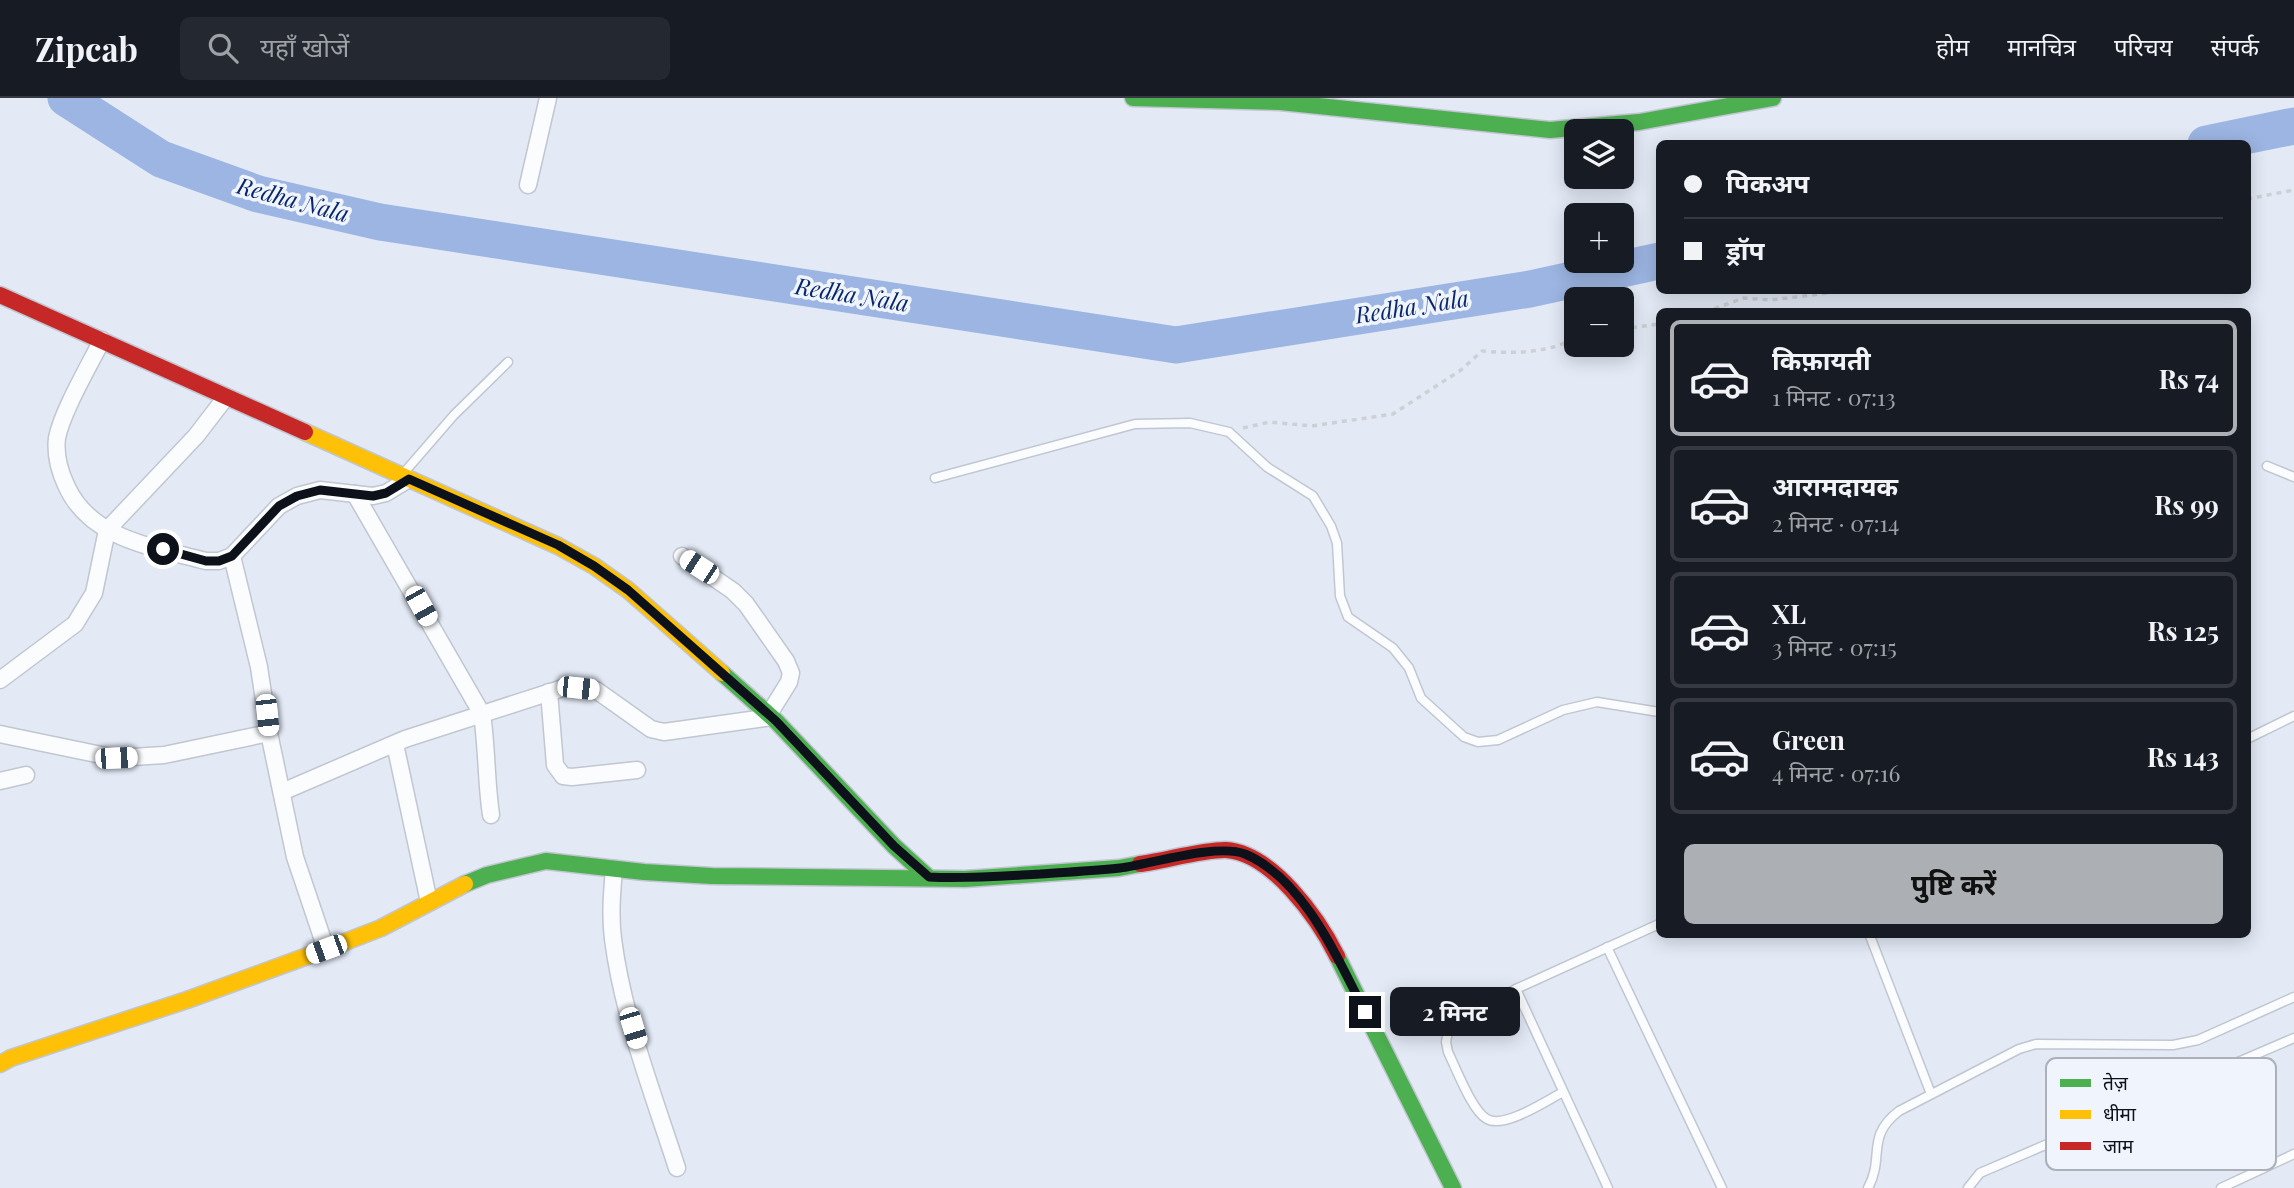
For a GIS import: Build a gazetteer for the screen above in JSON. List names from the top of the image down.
{
  "water": ["Redha Nala"],
  "legend": ["तेज़", "धीमा", "जाम"],
  "page": {
    "header": "Zipcab",
    "search": "यहाँ खोजें",
    "nav": [
      "होम",
      "मानचित्र",
      "परिचय",
      "संपर्क"
    ],
    "map_buttons": ["+", "−"],
    "banner": ["पिकअप", "ड्रॉप"],
    "list": [
      {
        "name": "किफ़ायती",
        "note": "1 मिनट · 07:13",
        "value": "Rs 74"
      },
      {
        "name": "आरामदायक",
        "note": "2 मिनट · 07:14",
        "value": "Rs 99"
      },
      {
        "name": "XL",
        "note": "3 मिनट · 07:15",
        "value": "Rs 125"
      },
      {
        "name": "Green",
        "note": "4 मिनट · 07:16",
        "value": "Rs 143"
      }
    ],
    "buttons": "पुष्टि करें",
    "bubble": "2 मिनट"
  }
}
